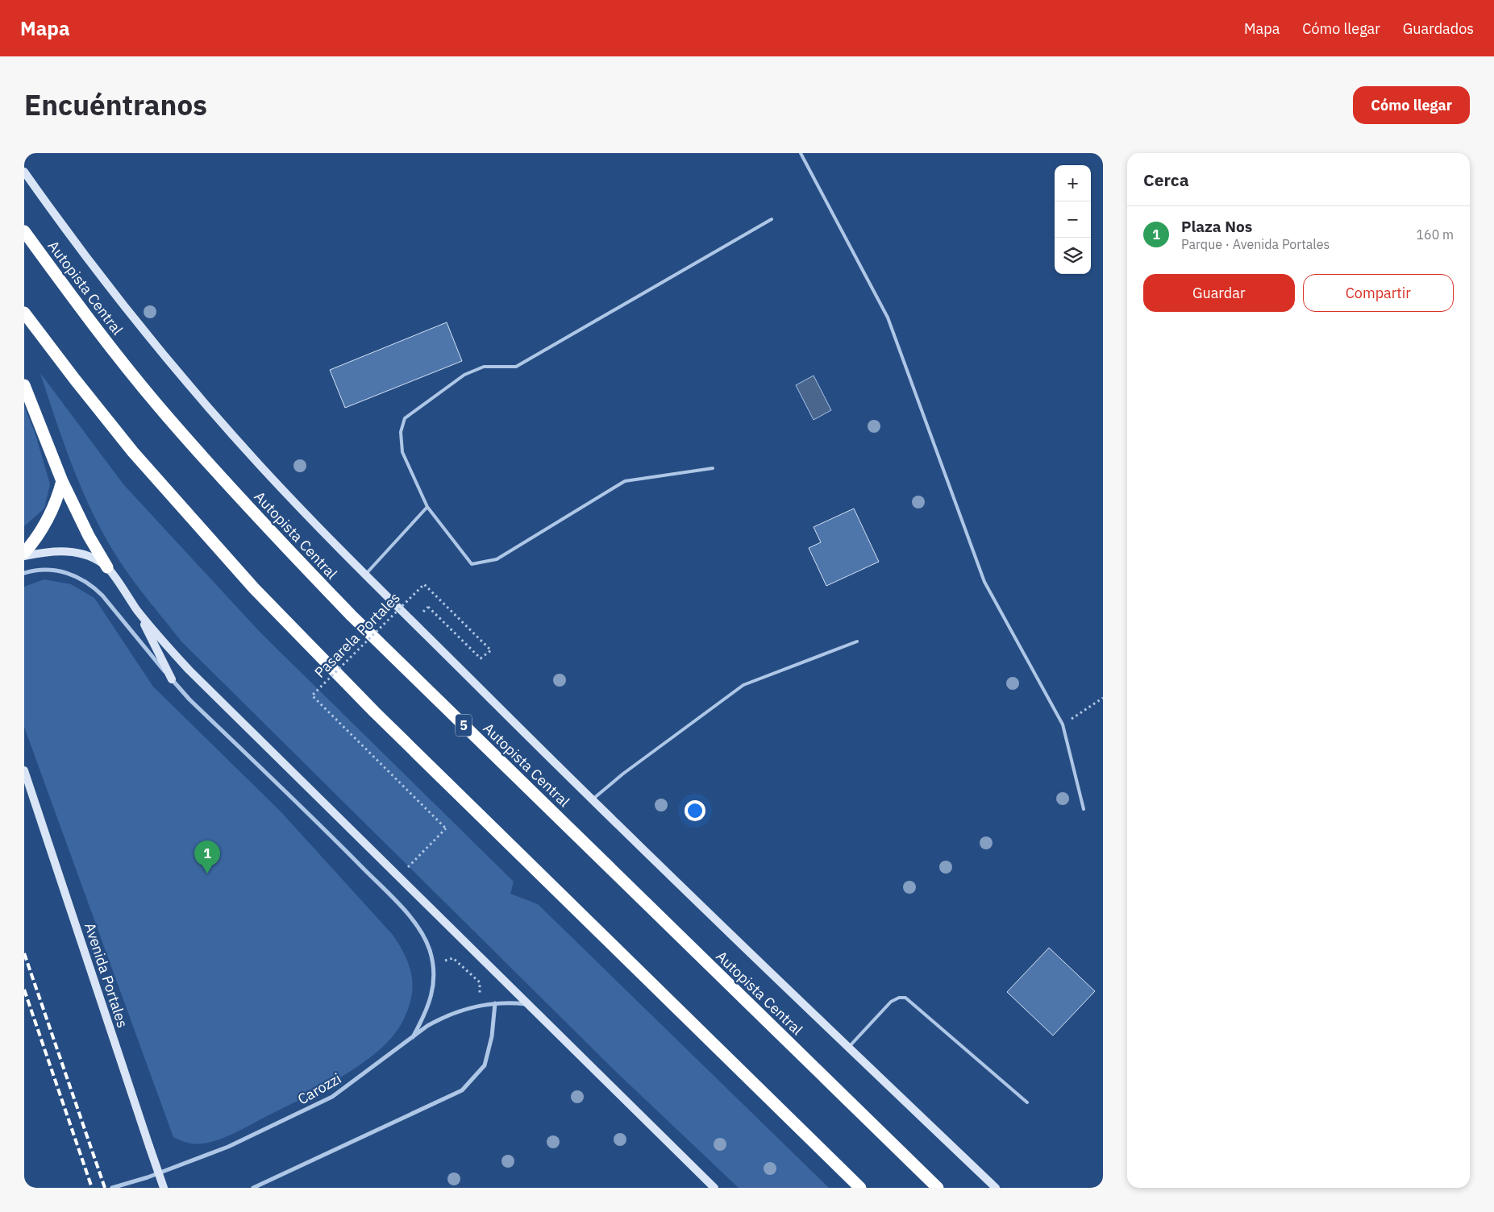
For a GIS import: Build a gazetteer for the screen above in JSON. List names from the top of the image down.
{
  "streets": {
    "highway": ["Autopista Central", "5"],
    "main road": ["Avenida Portales"],
    "street": ["Carozzi"],
    "path": ["Pasarela Portales"]
  },
  "page": {
    "header": "Mapa",
    "nav": ["Mapa", "Cómo llegar", "Guardados"],
    "title": "Encuéntranos",
    "buttons": [
      "Cómo llegar",
      ["Guardar", "Compartir"]
    ],
    "heading": "Cerca",
    "map_buttons": ["+", "−"],
    "list": [
      {
        "mark": "1",
        "name": "Plaza Nos",
        "note": "Parque · Avenida Portales",
        "value": "160 m"
      }
    ],
    "pins": "1"
  }
}
